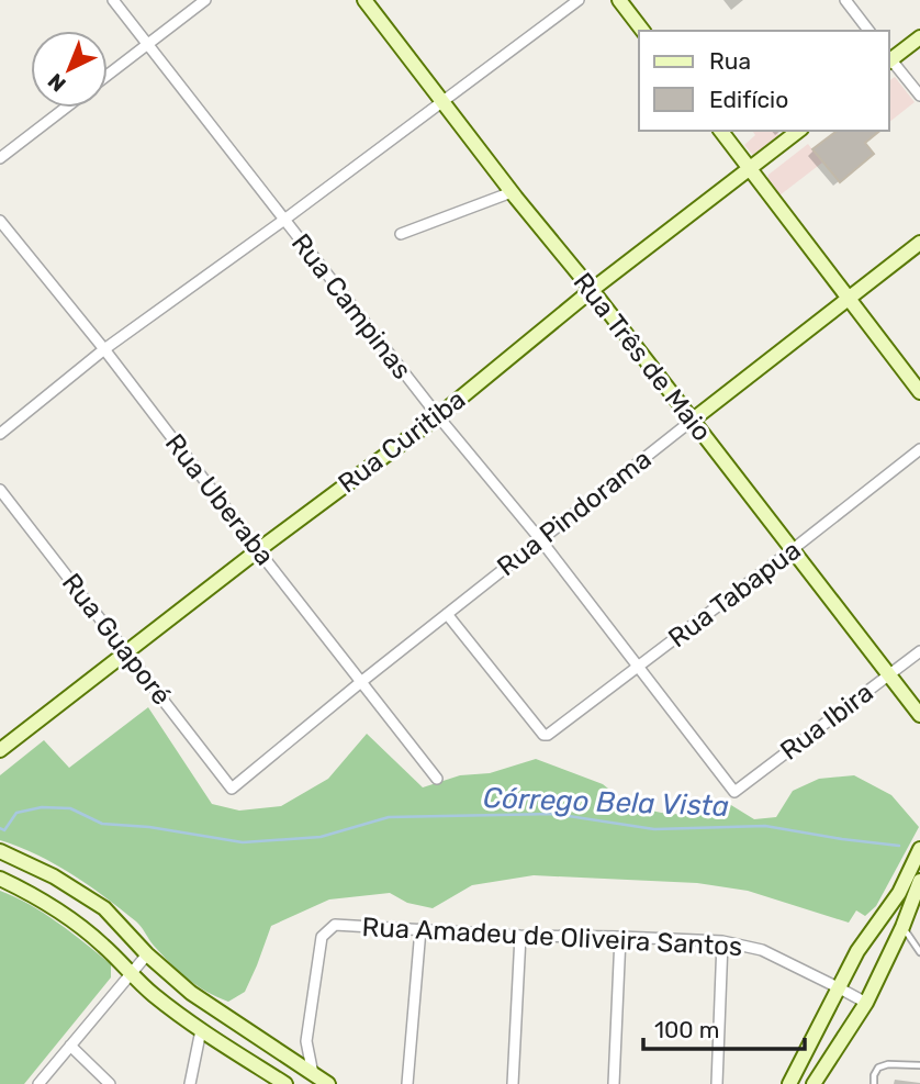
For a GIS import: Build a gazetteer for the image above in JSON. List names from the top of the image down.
{
  "streets": {
    "street": [
      "Rua Campinas",
      "Rua Três de Maio",
      "Rua Curitiba",
      "Rua Uberaba",
      "Rua Pindorama",
      "Rua Tabapua",
      "Rua Guaporé",
      "Rua Ibira",
      "Rua Amadeu de Oliveira Santos"
    ]
  },
  "crossings": [
    ["Rua Campinas", "Rua Curitiba"],
    ["Rua Campinas", "Rua Pindorama"],
    ["Rua Campinas", "Rua Tabapua"],
    ["Rua Campinas", "Rua Ibira"],
    ["Rua Três de Maio", "Rua Curitiba"],
    ["Rua Três de Maio", "Rua Pindorama"],
    ["Rua Três de Maio", "Rua Tabapua"],
    ["Rua Três de Maio", "Rua Ibira"],
    ["Rua Curitiba", "Rua Uberaba"],
    ["Rua Curitiba", "Rua Guaporé"],
    ["Rua Uberaba", "Rua Pindorama"],
    ["Rua Pindorama", "Rua Tabapua"],
    ["Rua Pindorama", "Rua Guaporé"]
  ],
  "water": ["Córrego Bela Vista"],
  "legend": ["Rua", "Edifício"],
  "scale_bar": "100 m",
  "north": "bottom left"
}
